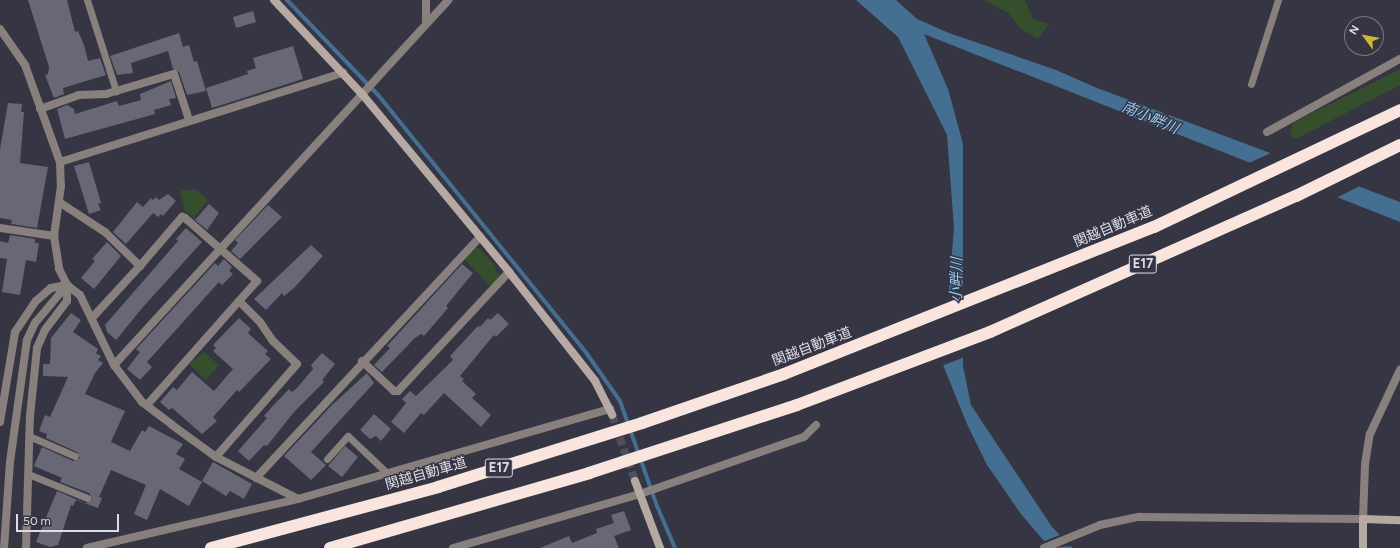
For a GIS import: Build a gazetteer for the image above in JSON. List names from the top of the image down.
{
  "streets": {
    "highway": ["関越自動車道", "E17"]
  },
  "water": ["南小畔川", "小畔川"],
  "scale_bar": "50 m",
  "north": "top left"
}
